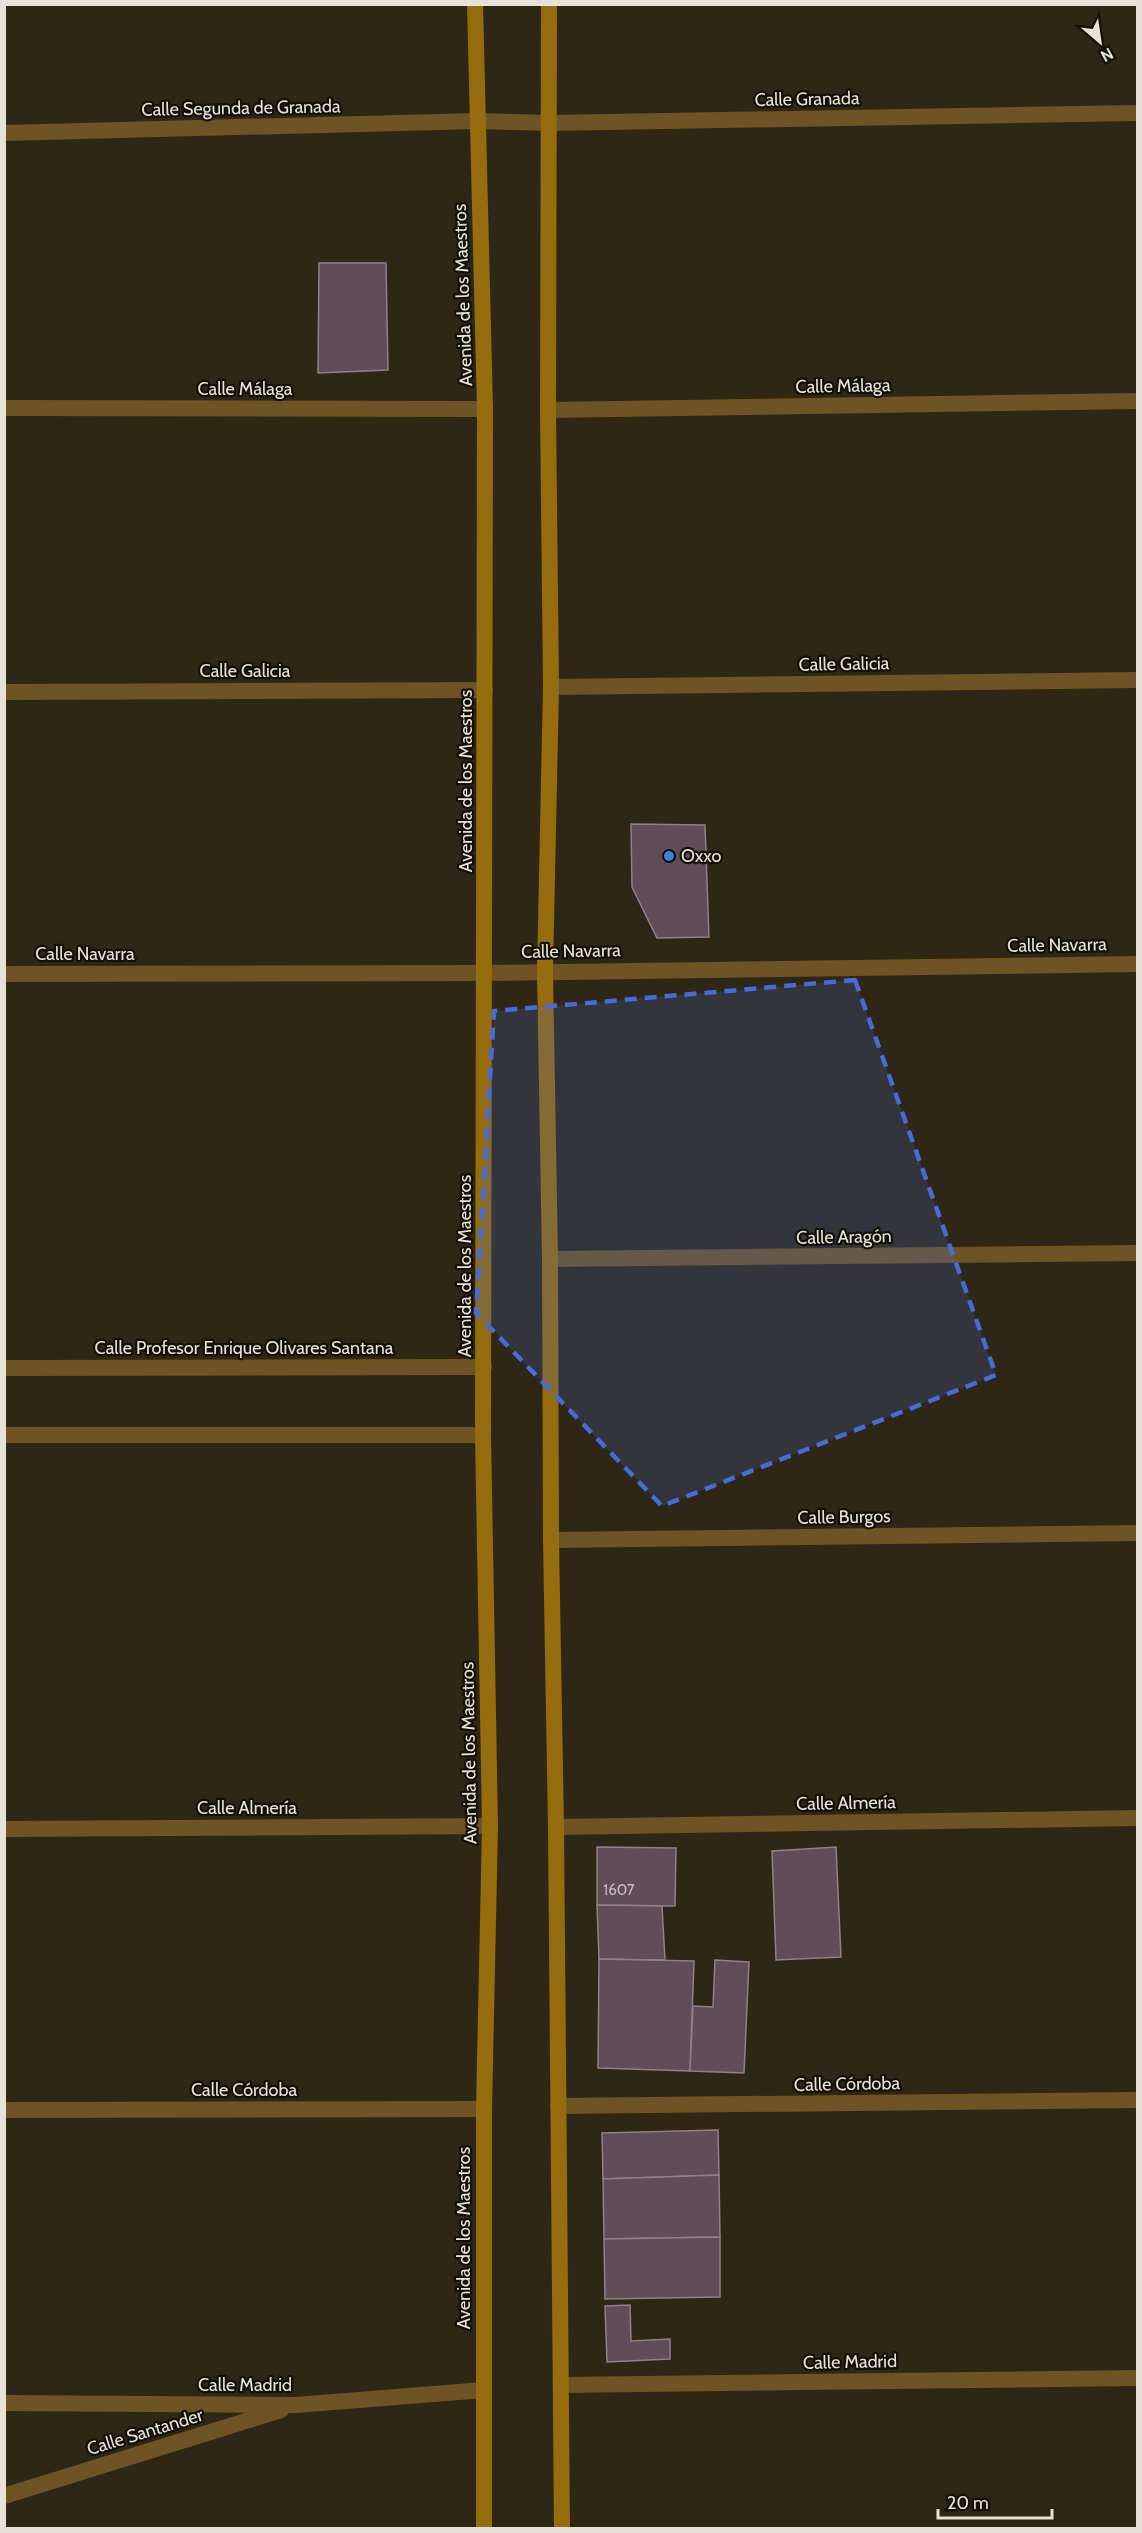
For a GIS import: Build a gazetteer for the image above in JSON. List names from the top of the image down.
{
  "streets": {
    "main road": ["Avenida de los Maestros"],
    "street": [
      "Calle Granada",
      "Calle Segunda de Granada",
      "Calle Málaga",
      "Calle Galicia",
      "Calle Navarra",
      "Calle Aragón",
      "Calle Profesor Enrique Olivares Santana",
      "Calle Burgos",
      "Calle Almería",
      "Calle Córdoba",
      "Calle Madrid",
      "Calle Santander"
    ]
  },
  "crossings": [
    ["Calle Granada", "Calle Segunda de Granada"],
    ["Calle Granada", "Avenida de los Maestros"],
    ["Calle Segunda de Granada", "Avenida de los Maestros"],
    ["Avenida de los Maestros", "Calle Málaga"],
    ["Avenida de los Maestros", "Calle Galicia"],
    ["Avenida de los Maestros", "Calle Navarra"],
    ["Avenida de los Maestros", "Calle Profesor Enrique Olivares Santana"],
    ["Avenida de los Maestros", "Calle Almería"],
    ["Avenida de los Maestros", "Calle Córdoba"],
    ["Avenida de los Maestros", "Calle Madrid"],
    ["Calle Madrid", "Calle Santander"]
  ],
  "places": ["Oxxo"],
  "house_numbers": ["1607"],
  "scale_bar": "20 m",
  "north": "bottom right"
}
